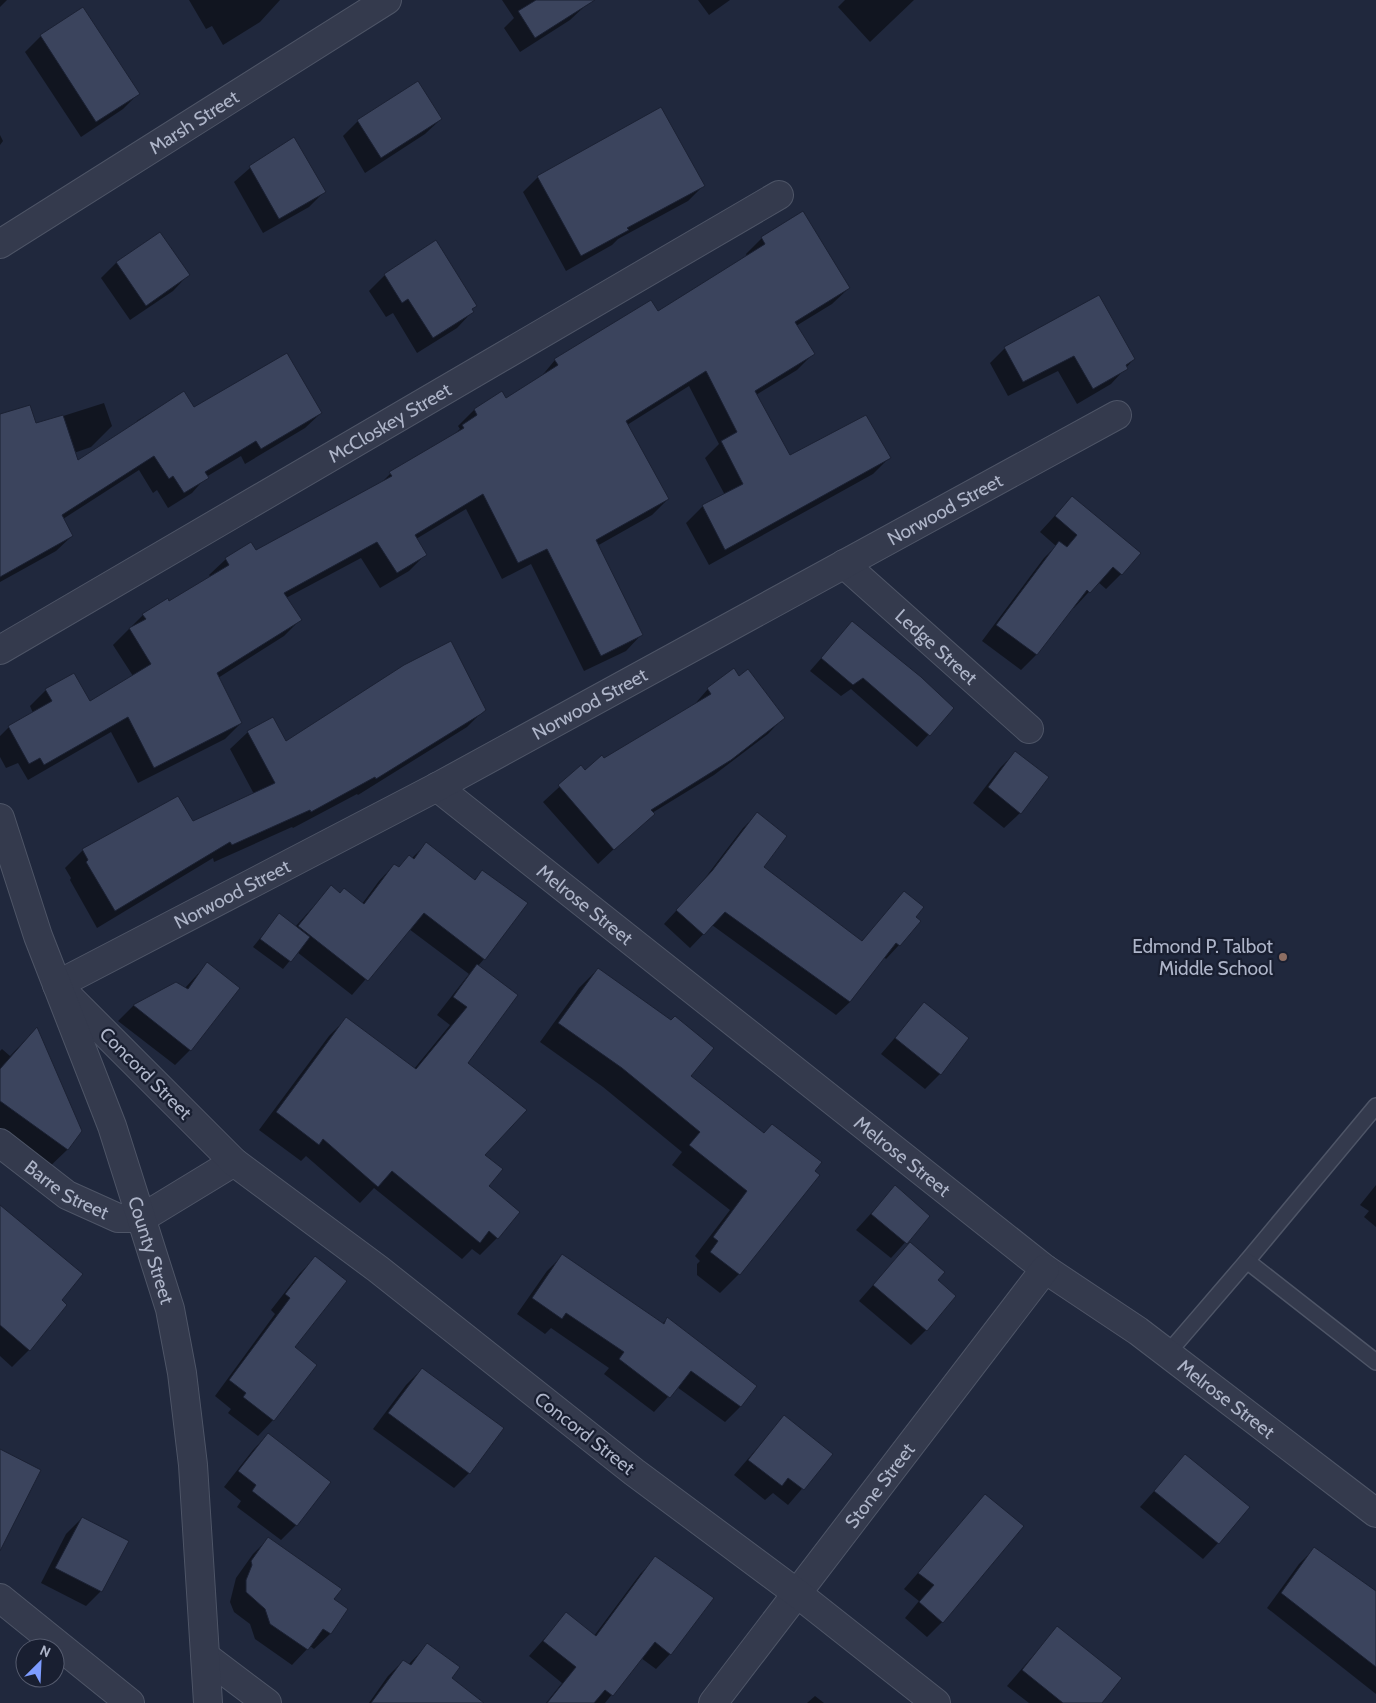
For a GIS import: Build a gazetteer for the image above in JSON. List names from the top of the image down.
{
  "streets": {
    "street": [
      "Marsh Street",
      "McCloskey Street",
      "Norwood Street",
      "Ledge Street",
      "Melrose Street",
      "Concord Street",
      "Barre Street",
      "County Street",
      "Stone Street"
    ]
  },
  "crossings": [
    ["Norwood Street", "Ledge Street"],
    ["Norwood Street", "Melrose Street"],
    ["Norwood Street", "Concord Street"],
    ["Norwood Street", "County Street"],
    ["Melrose Street", "Stone Street"],
    ["Concord Street", "County Street"],
    ["Concord Street", "Stone Street"],
    ["Barre Street", "County Street"]
  ],
  "places": ["Edmond P. Talbot Middle School"],
  "north": "top right"
}
